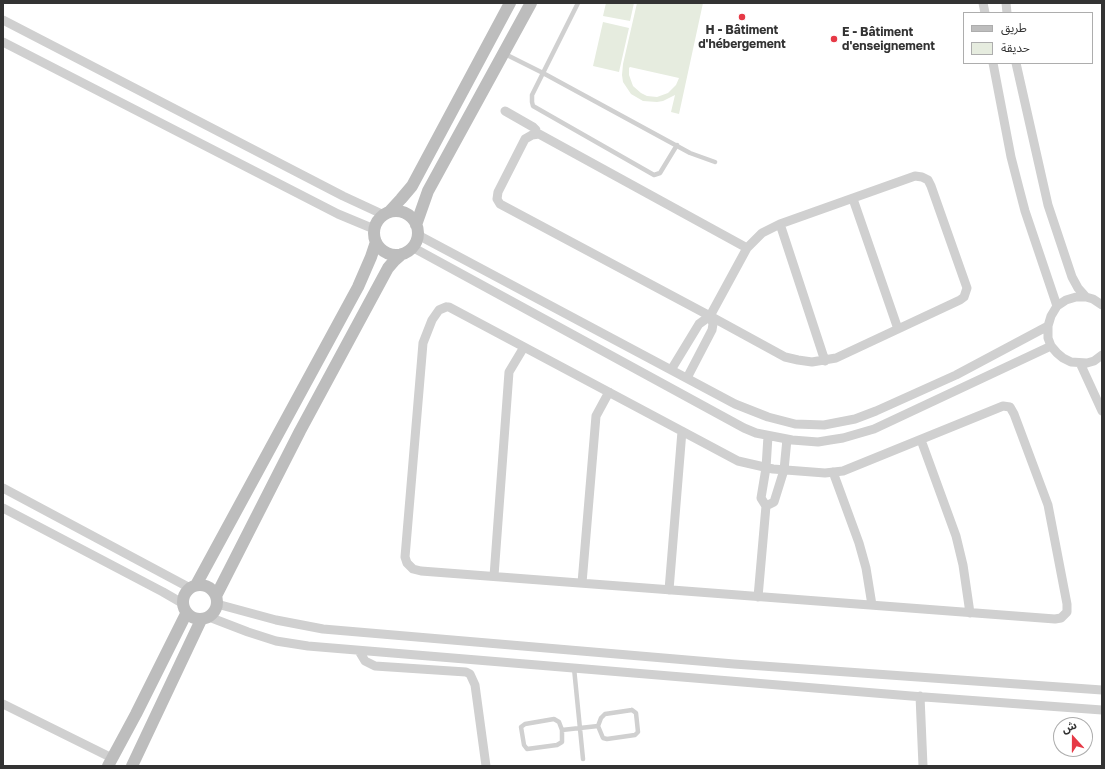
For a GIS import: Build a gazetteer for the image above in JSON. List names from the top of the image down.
{
  "places": ["H - Bâtiment d'hébergement", "E - Bâtiment d'enseignement"],
  "legend": ["طريق", "حديقة"],
  "north": "top"
}
